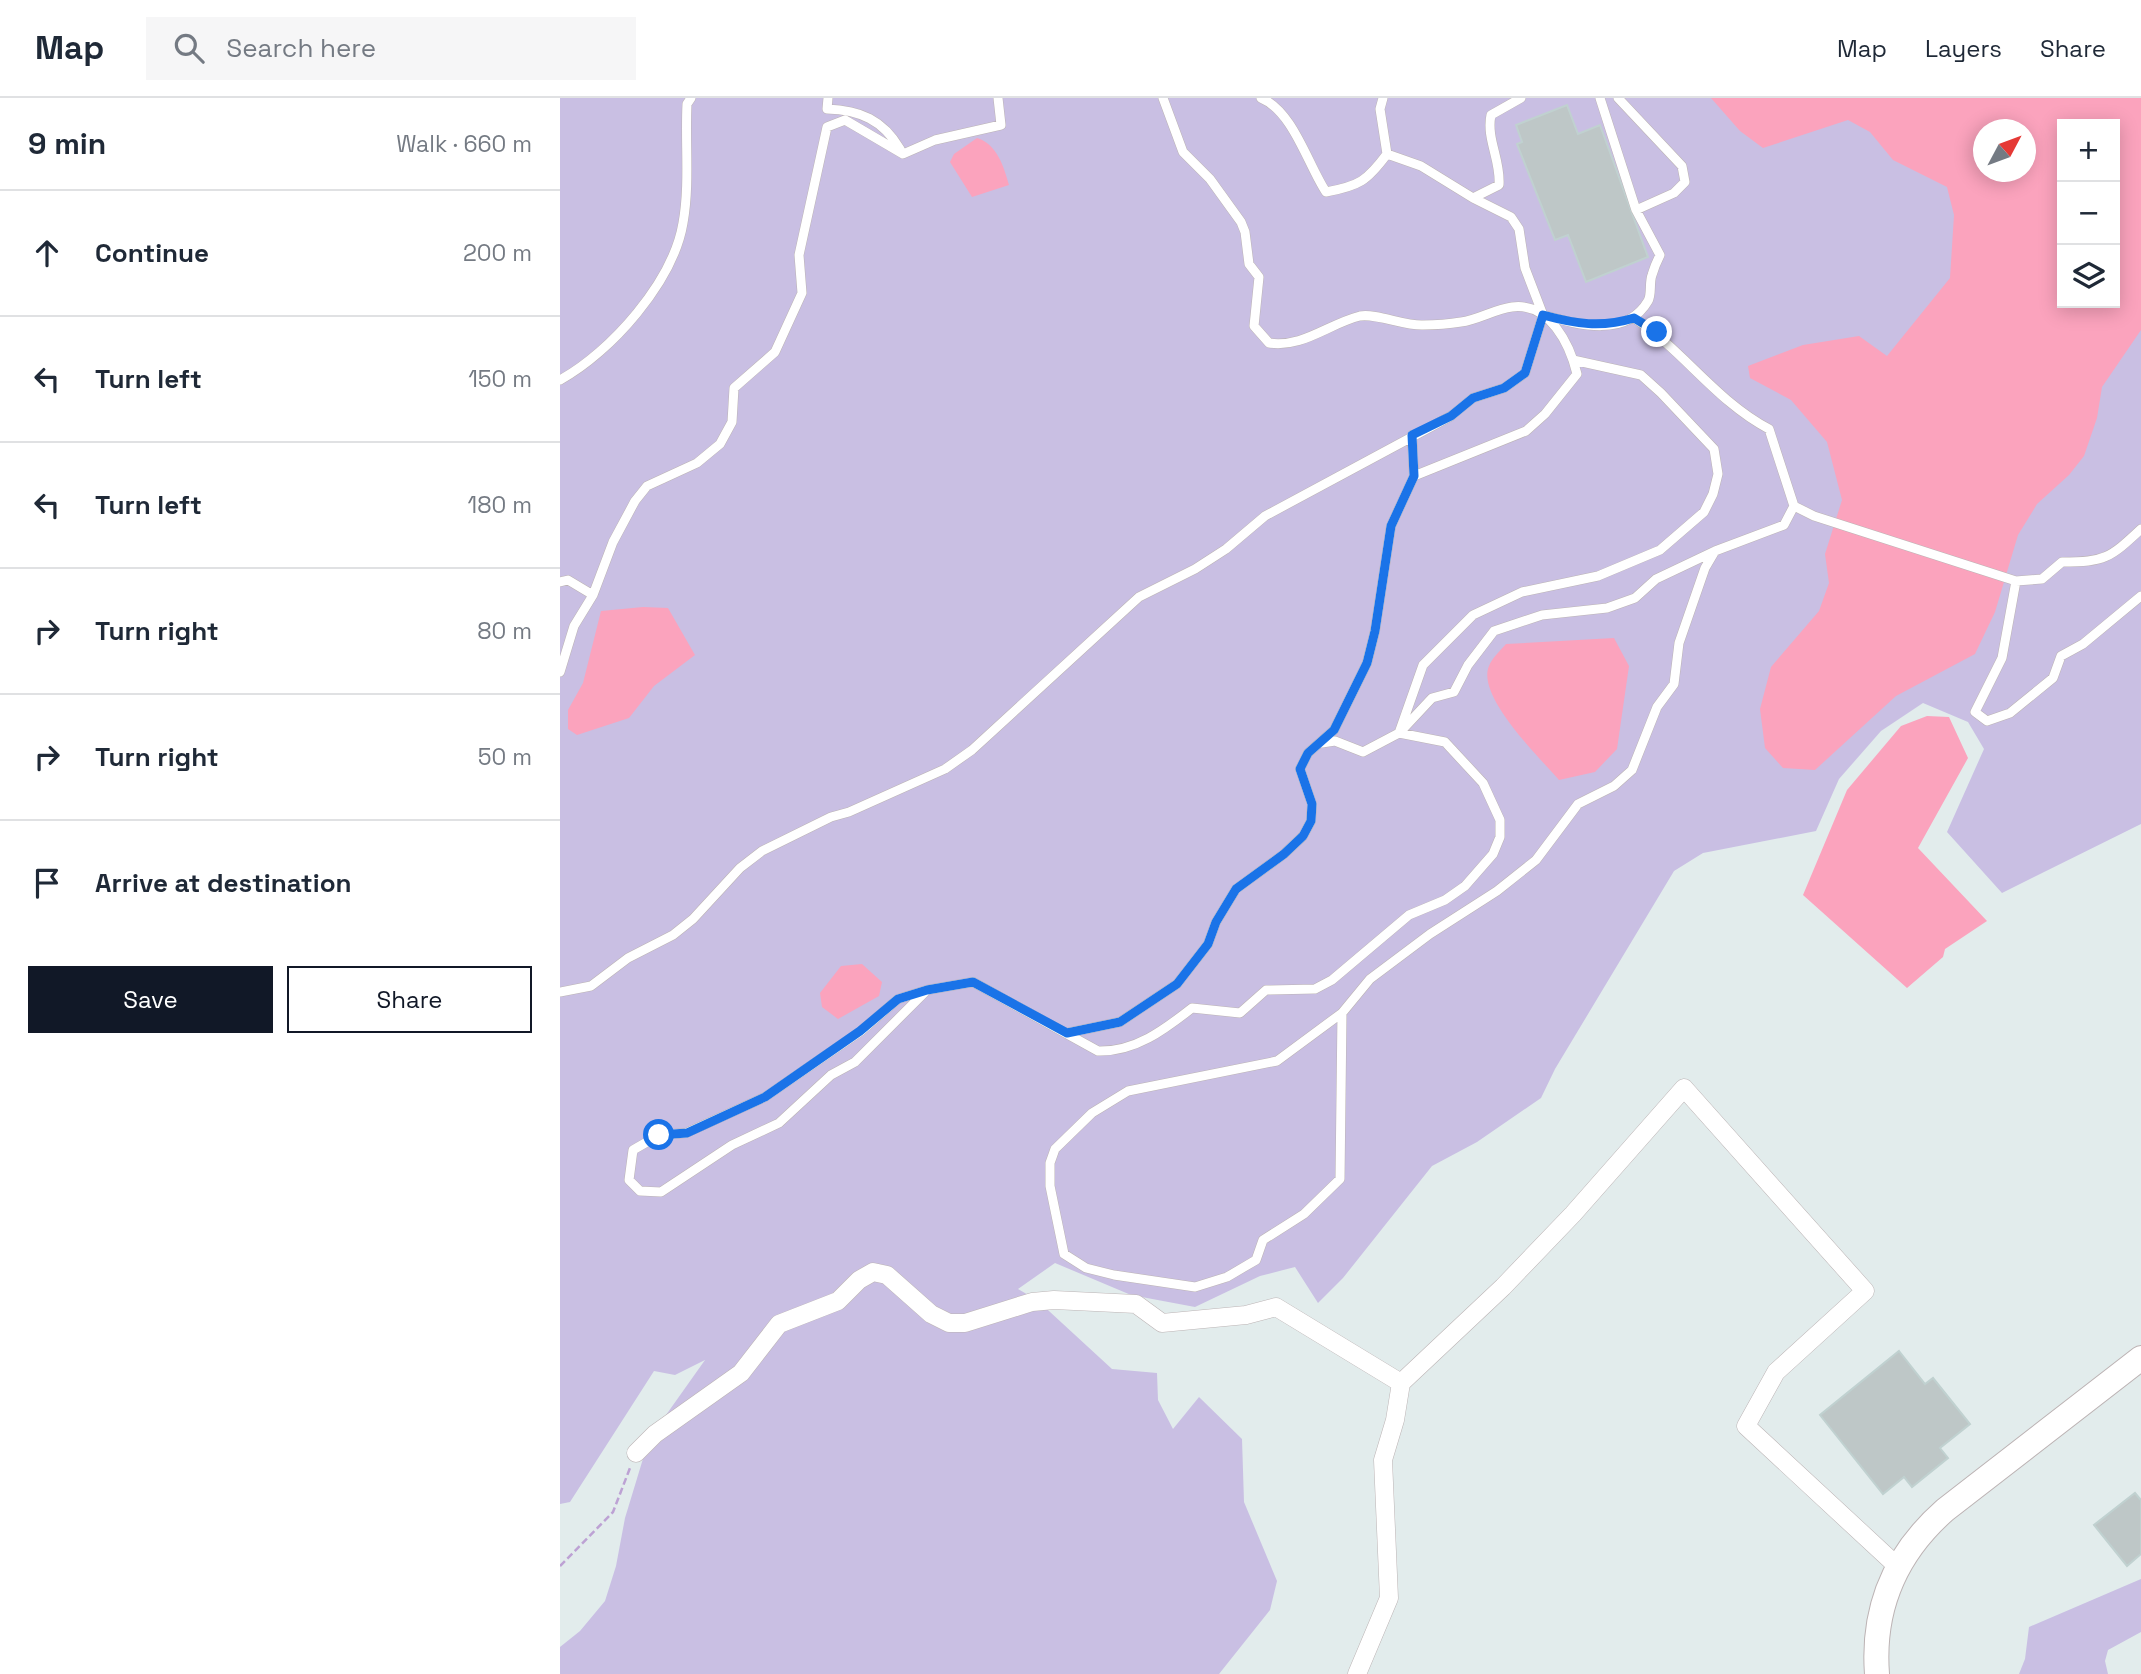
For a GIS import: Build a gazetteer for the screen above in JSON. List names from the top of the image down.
{
  "north": "top right",
  "page": {
    "header": "Map",
    "search": "Search here",
    "nav": ["Map", "Layers", "Share"],
    "heading": ["9 min", "Walk · 660 m"],
    "map_buttons": ["+", "−"],
    "list": [
      ["Continue", "200 m"],
      ["Turn left", "150 m"],
      ["Turn left", "180 m"],
      ["Turn right", "80 m"],
      ["Turn right", "50 m"],
      "Arrive at destination"
    ],
    "buttons": ["Save", "Share"]
  }
}
